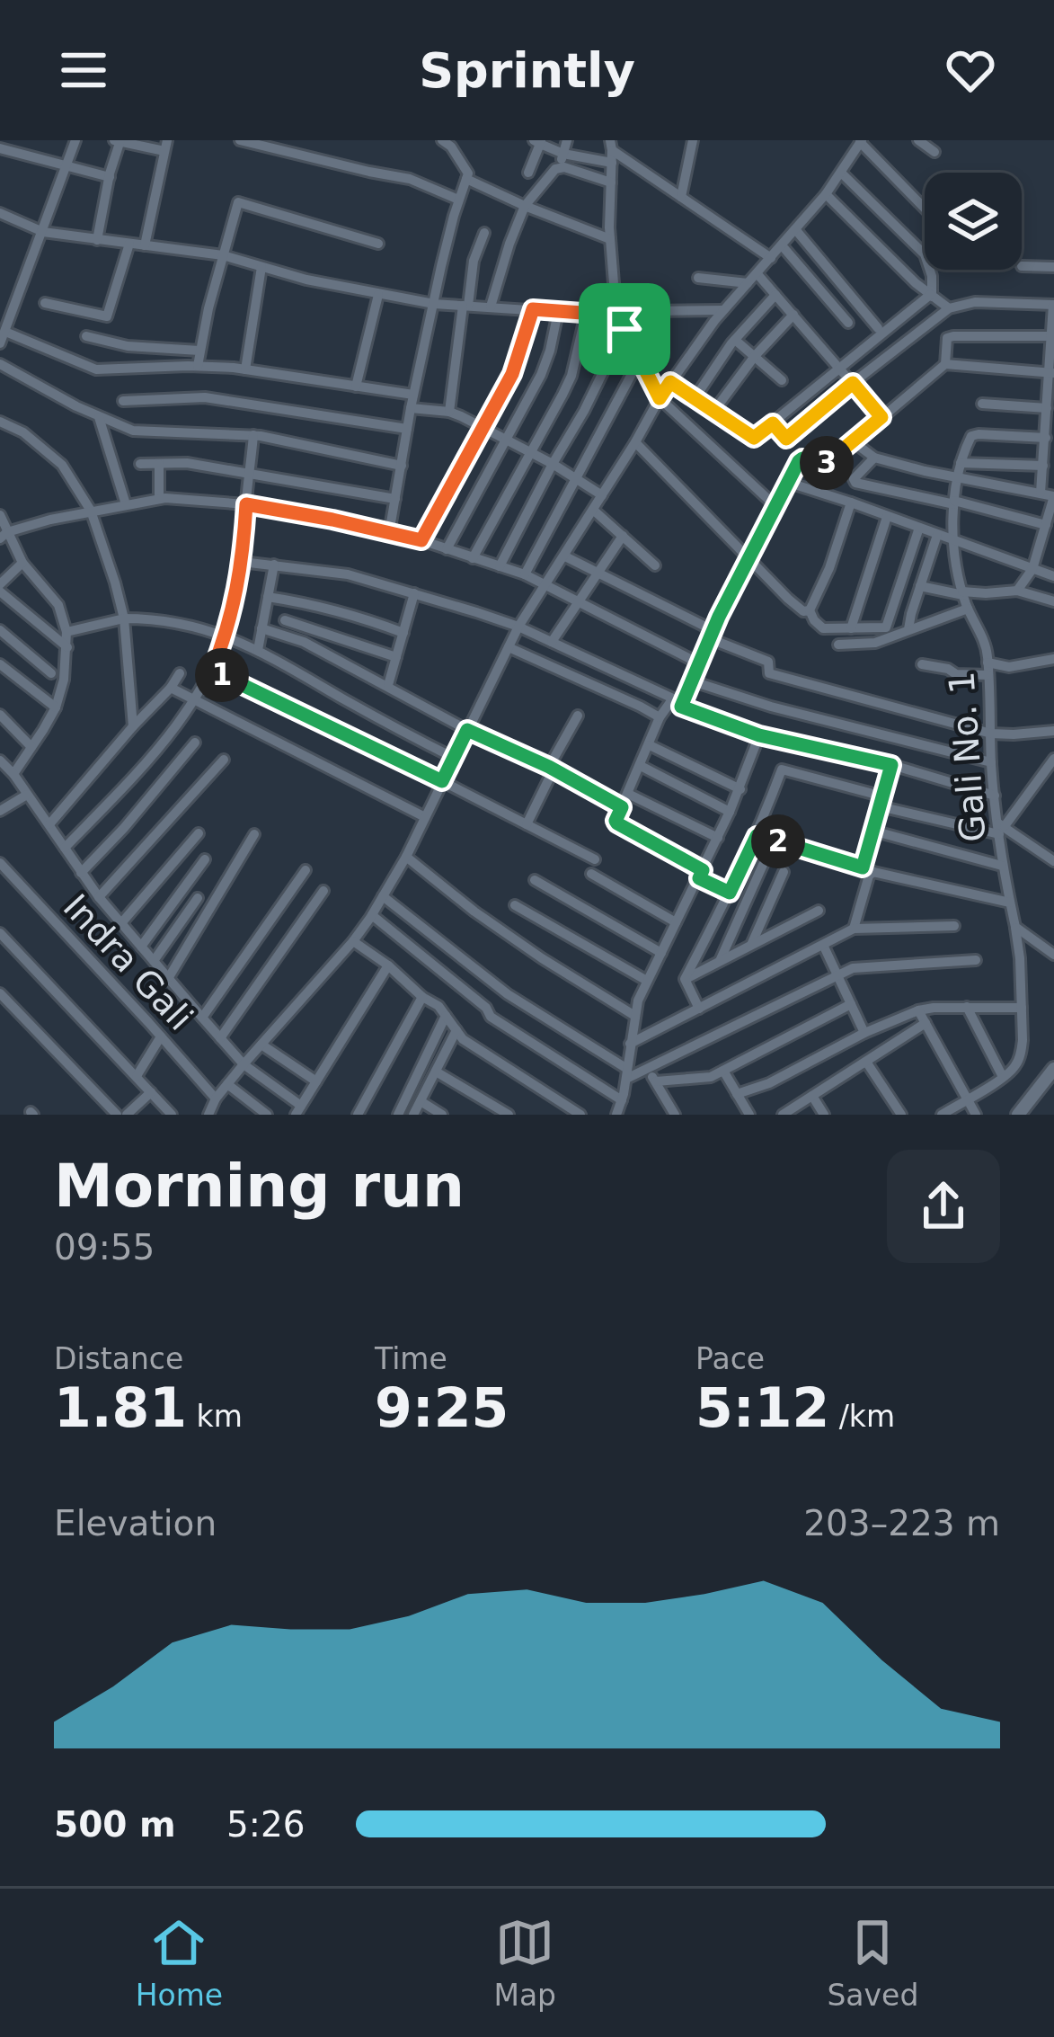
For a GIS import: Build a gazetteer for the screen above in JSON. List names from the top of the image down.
{
  "streets": {
    "street": ["Gali No. 1", "Indra Gali"]
  },
  "page": {
    "header": "Sprintly",
    "pins": ["3", "1", "2"],
    "heading": ["Morning run", "09:55"],
    "stats": [
      ["Distance", "1.81 km"],
      ["Time", "9:25"],
      ["Pace", "5:12 /km"]
    ],
    "chart": ["Elevation", "203–223 m"],
    "list": [
      {
        "name": "500 m",
        "note": "5:26"
      }
    ],
    "tabs": ["Home", "Map", "Saved"]
  }
}
